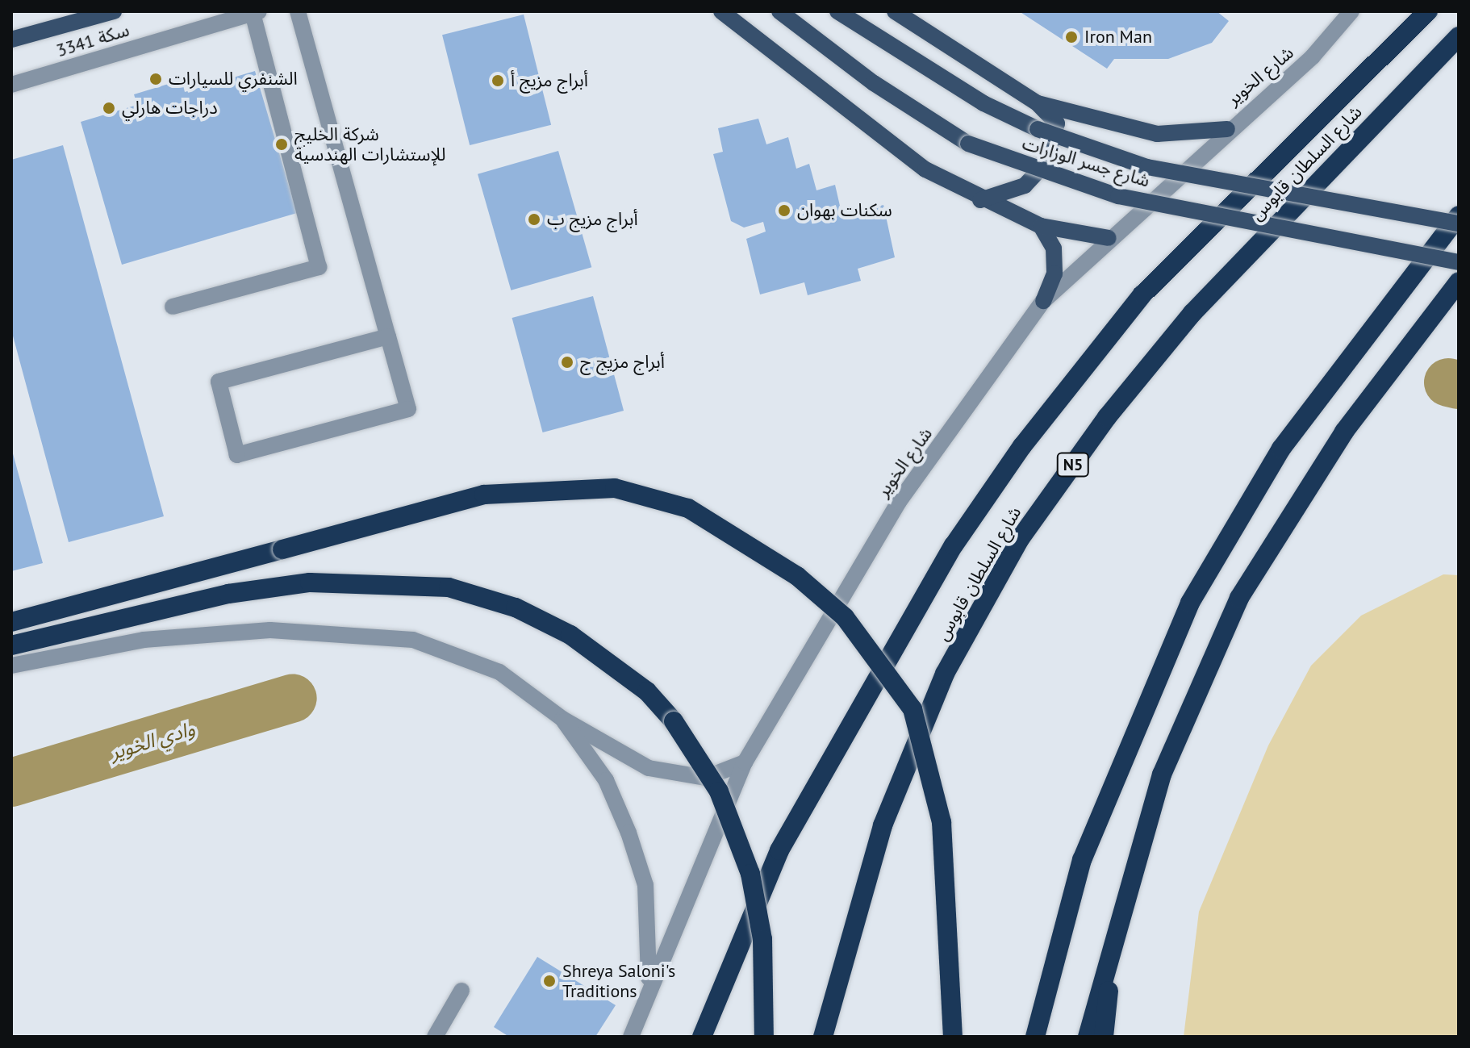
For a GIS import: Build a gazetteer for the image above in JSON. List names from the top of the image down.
{
  "streets": {
    "highway": ["شارع السلطان قابوس", "N5"],
    "main road": ["شارع جسر الوزارات"],
    "street": ["سكة 3341", "شارع الخوير"]
  },
  "water": ["وادي الخوير"],
  "places": [
    "Iron Man",
    "الشنفري للسيارات",
    "أبراج مزيج أ",
    "دراجات هارلي",
    "شركة الخليج للإستشارات الهندسية",
    "سكنات بهوان",
    "أبراج مزيج ب",
    "أبراج مزيج ج",
    "Shreya Saloni's Traditions"
  ]
}
